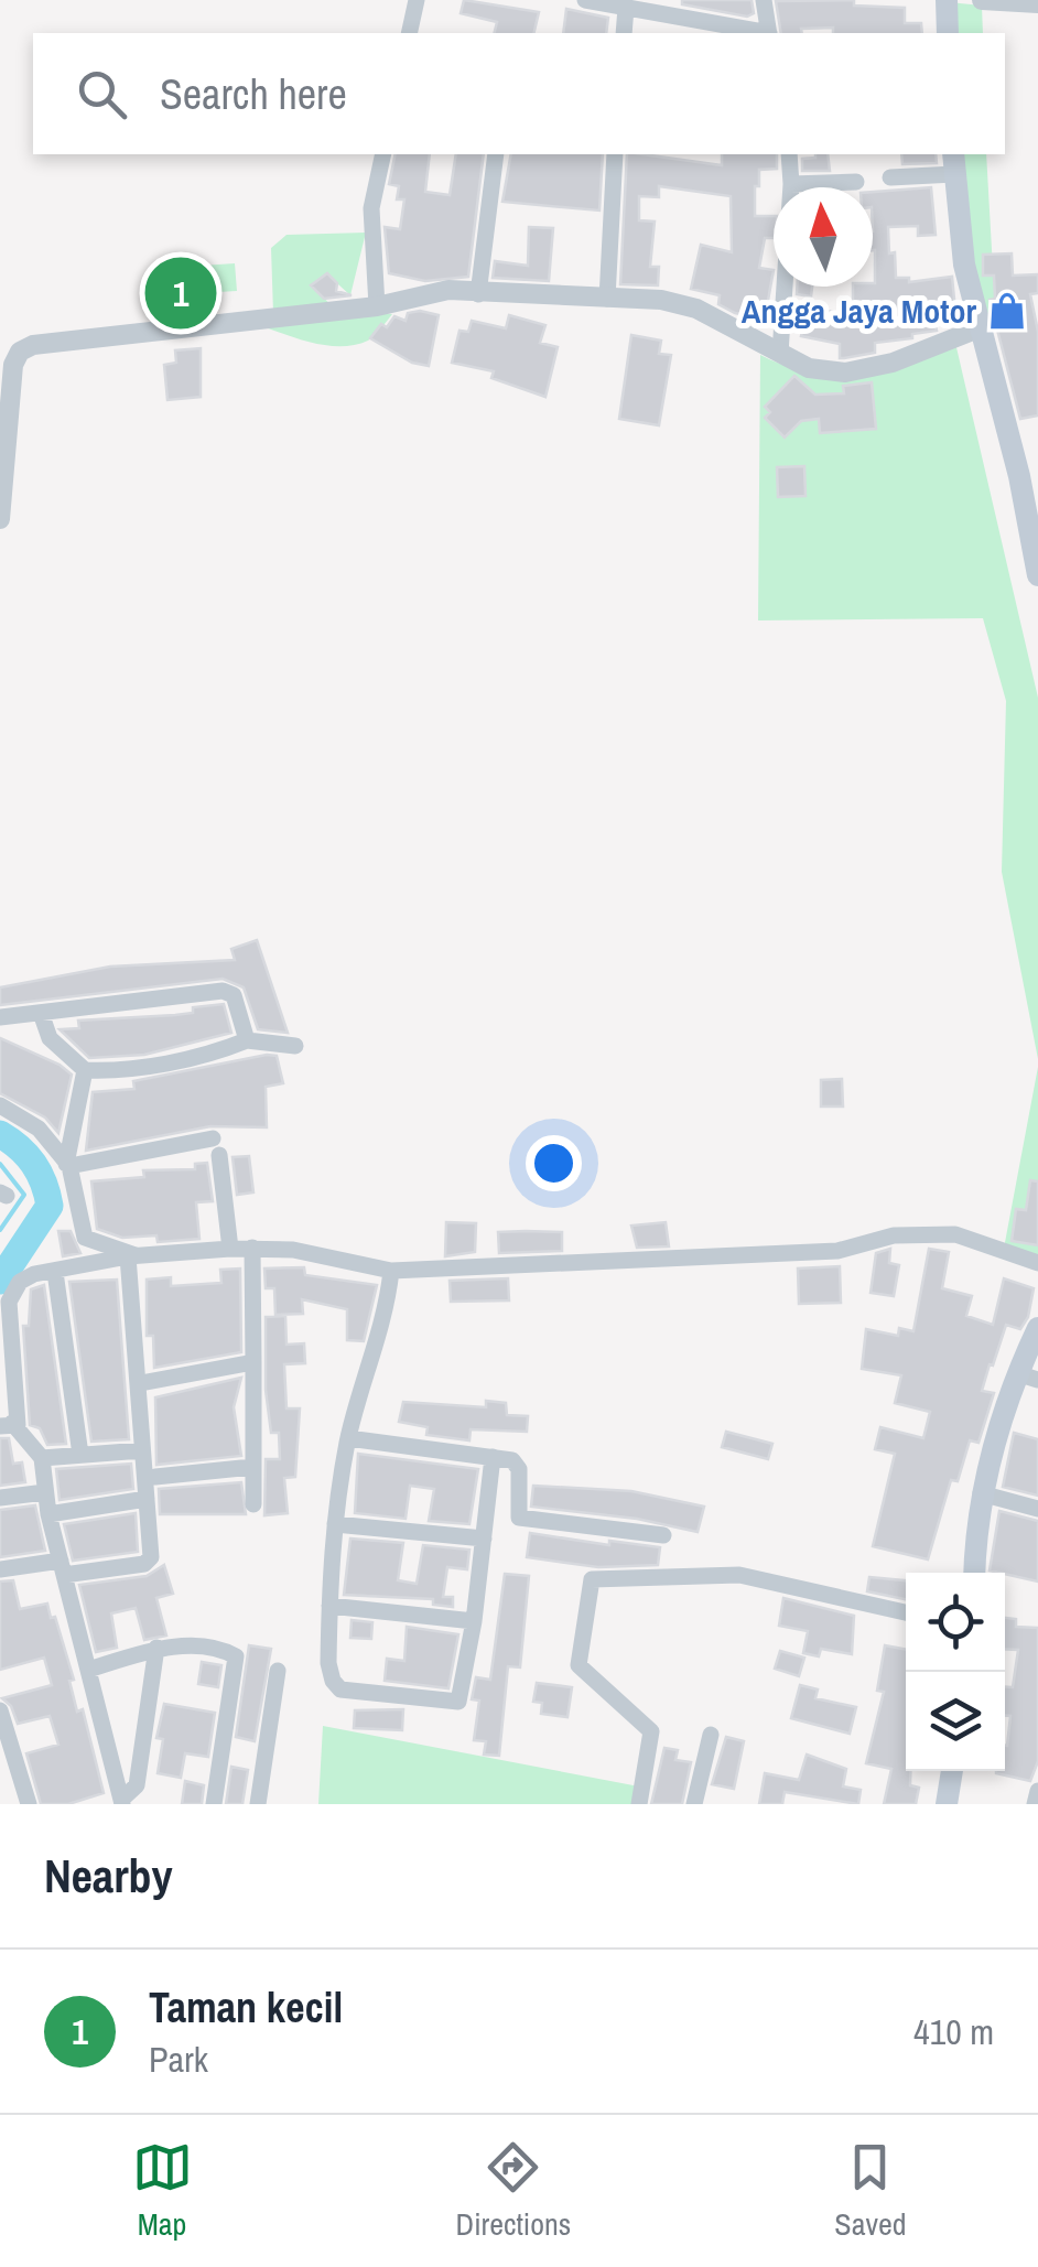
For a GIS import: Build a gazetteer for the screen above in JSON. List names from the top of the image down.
{
  "places": {
    "shop": ["Angga Jaya Motor"]
  },
  "north": "top",
  "page": {
    "search": "Search here",
    "pins": "1",
    "heading": "Nearby",
    "list": [
      {
        "mark": "1",
        "name": "Taman kecil",
        "note": "Park",
        "value": "410 m"
      }
    ],
    "nav": ["Map", "Directions", "Saved"]
  }
}
